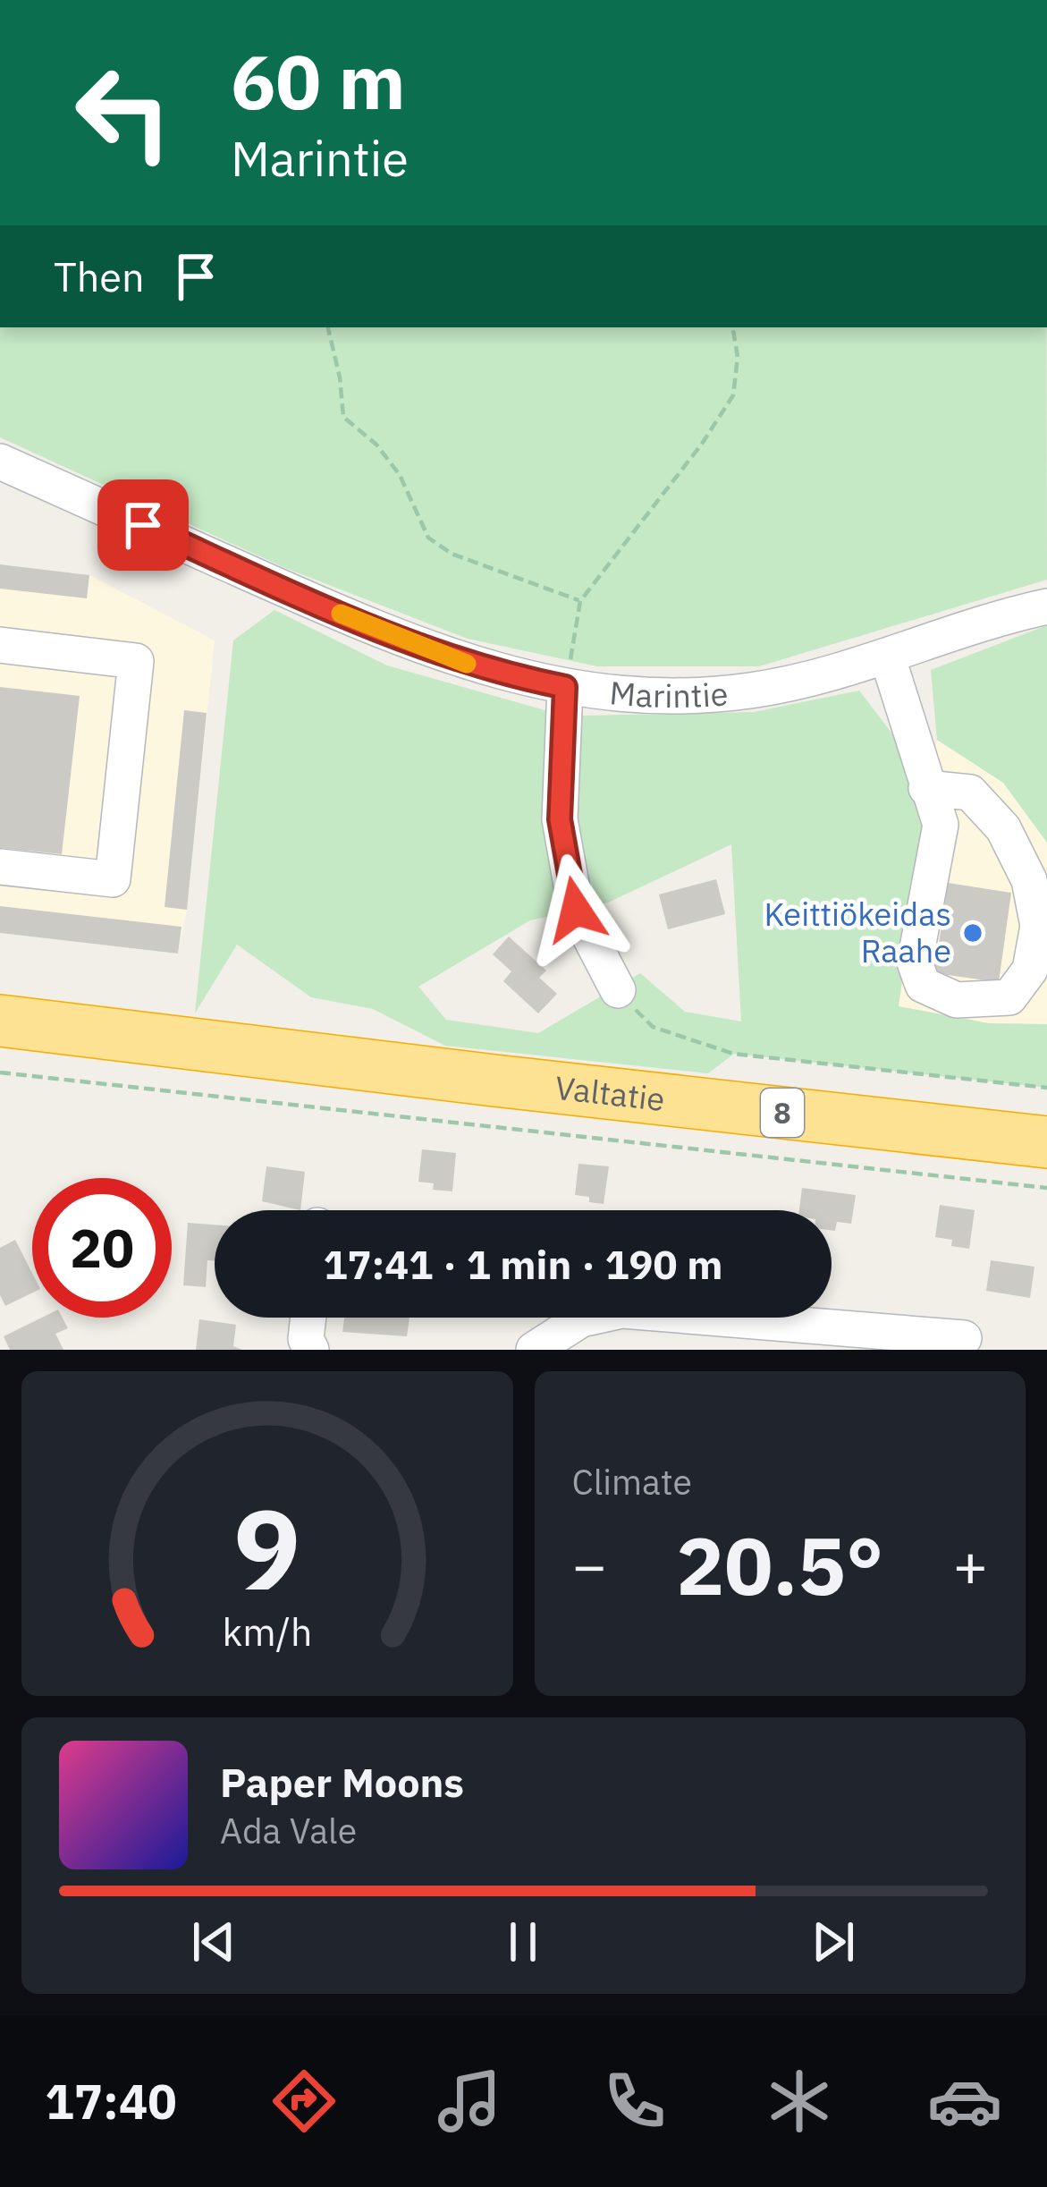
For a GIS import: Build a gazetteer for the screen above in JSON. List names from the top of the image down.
{
  "streets": {
    "highway": ["Valtatie", "8"],
    "street": ["Marintie"]
  },
  "places": ["Keittiökeidas Raahe"],
  "page": {
    "turn": ["60 m", "Marintie"],
    "then": "Then",
    "limit": "20",
    "trip": "17:41 · 1 min · 190 m",
    "tile": "Climate",
    "heat": ["−", "20.5°", "+"],
    "song": ["Paper Moons", "Ada Vale"],
    "tabs": "17:40",
    "gauge": ["9", "km/h"]
  }
}
